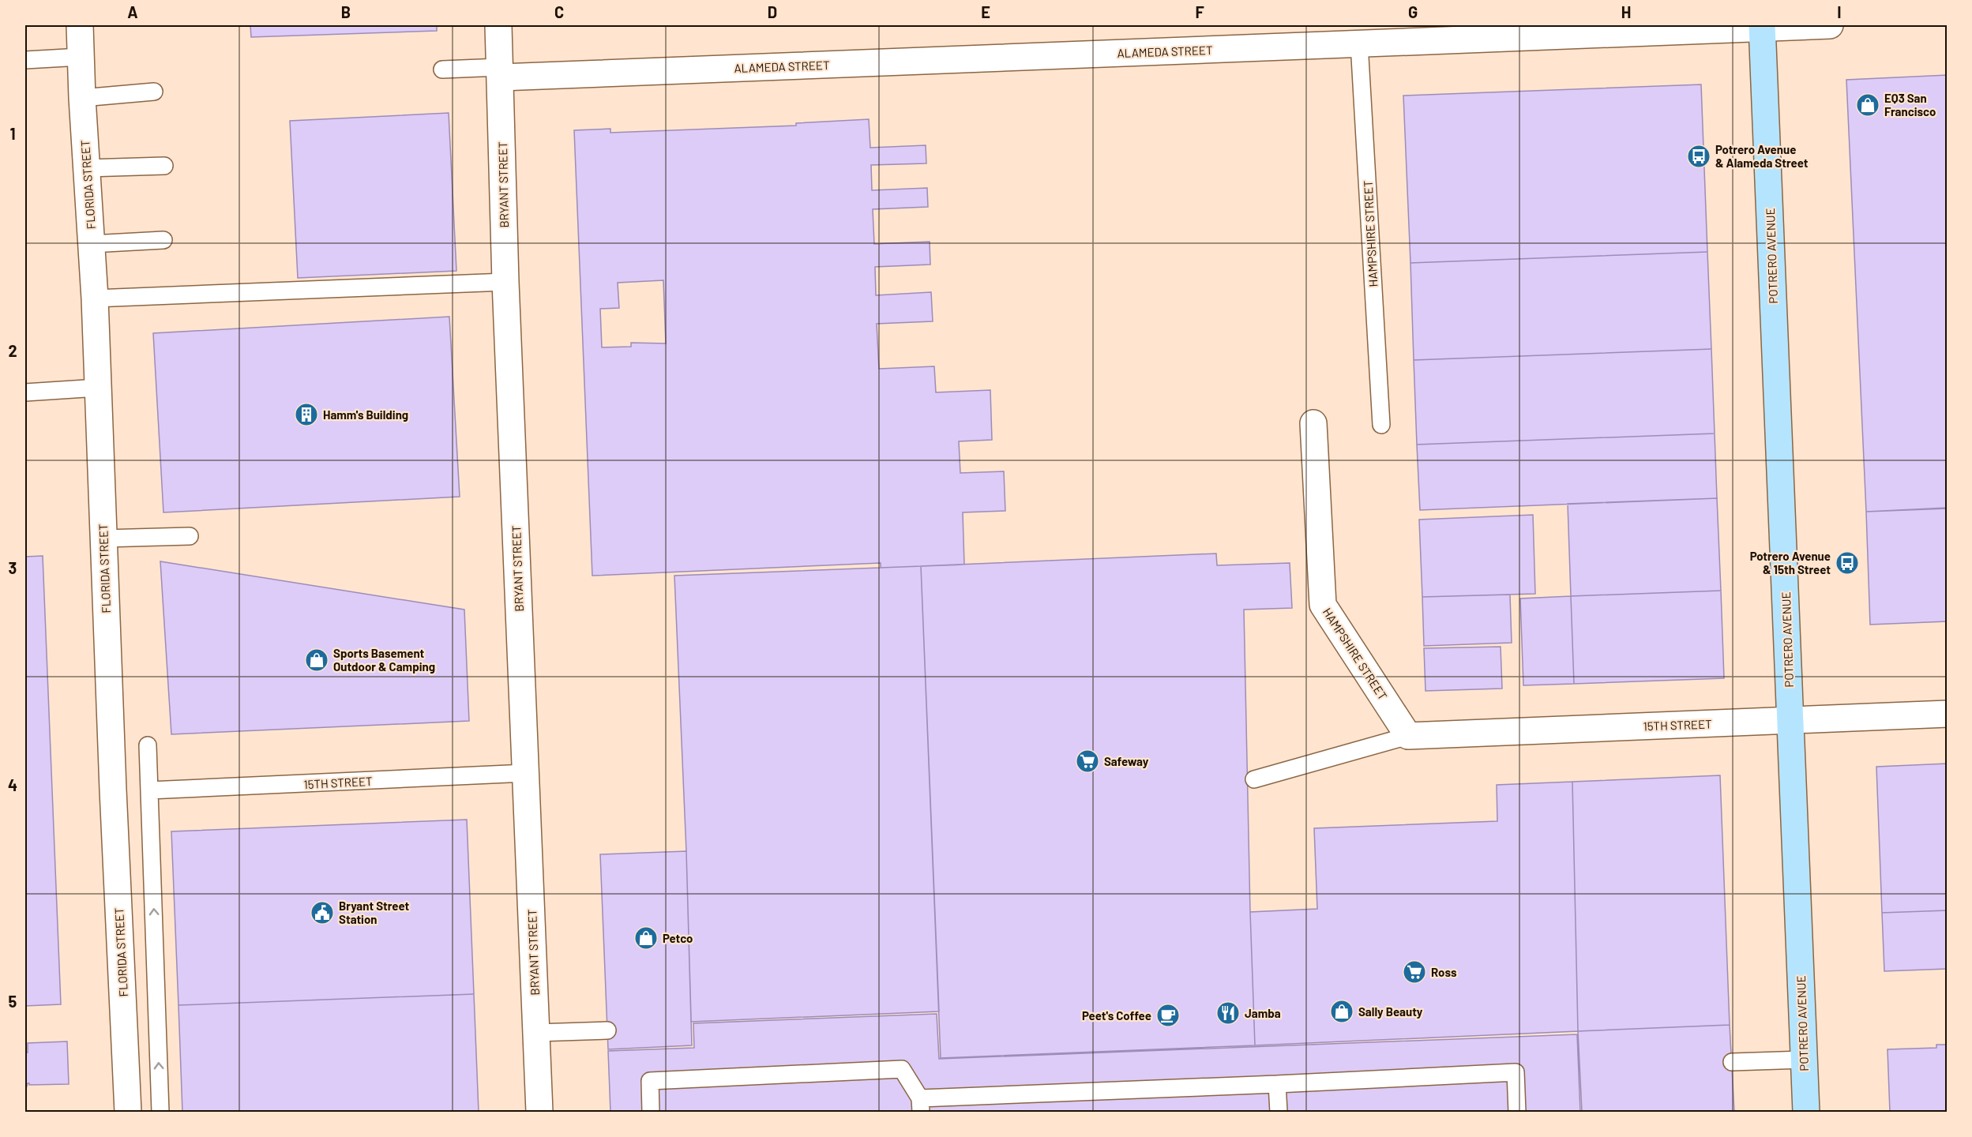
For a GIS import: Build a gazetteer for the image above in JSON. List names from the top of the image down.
{
  "streets": {
    "main road": ["POTRERO AVENUE"],
    "street": [
      "ALAMEDA STREET",
      "FLORIDA STREET",
      "BRYANT STREET",
      "HAMPSHIRE STREET",
      "15TH STREET"
    ]
  },
  "crossings": [
    ["ALAMEDA STREET", "BRYANT STREET"],
    ["ALAMEDA STREET", "HAMPSHIRE STREET"],
    ["ALAMEDA STREET", "POTRERO AVENUE"],
    ["BRYANT STREET", "15TH STREET"],
    ["HAMPSHIRE STREET", "15TH STREET"],
    ["POTRERO AVENUE", "15TH STREET"]
  ],
  "places": {
    "shop": [
      "EQ3 San Francisco",
      "Sports Basement Outdoor & Camping",
      "Petco",
      "Sally Beauty"
    ],
    "bus stop": ["Potrero Avenue & Alameda Street", "Potrero Avenue & 15th Street"],
    "building": ["Hamm's Building"],
    "supermarket": ["Safeway", "Ross"],
    "public building": ["Bryant Street Station"],
    "restaurant": ["Jamba"],
    "cafe": ["Peet's Coffee"]
  },
  "grid": {
    "columns": [
      "A",
      "B",
      "C",
      "D",
      "E",
      "F",
      "G",
      "H",
      "I"
    ],
    "rows": [
      "1",
      "2",
      "3",
      "4",
      "5"
    ]
  }
}
